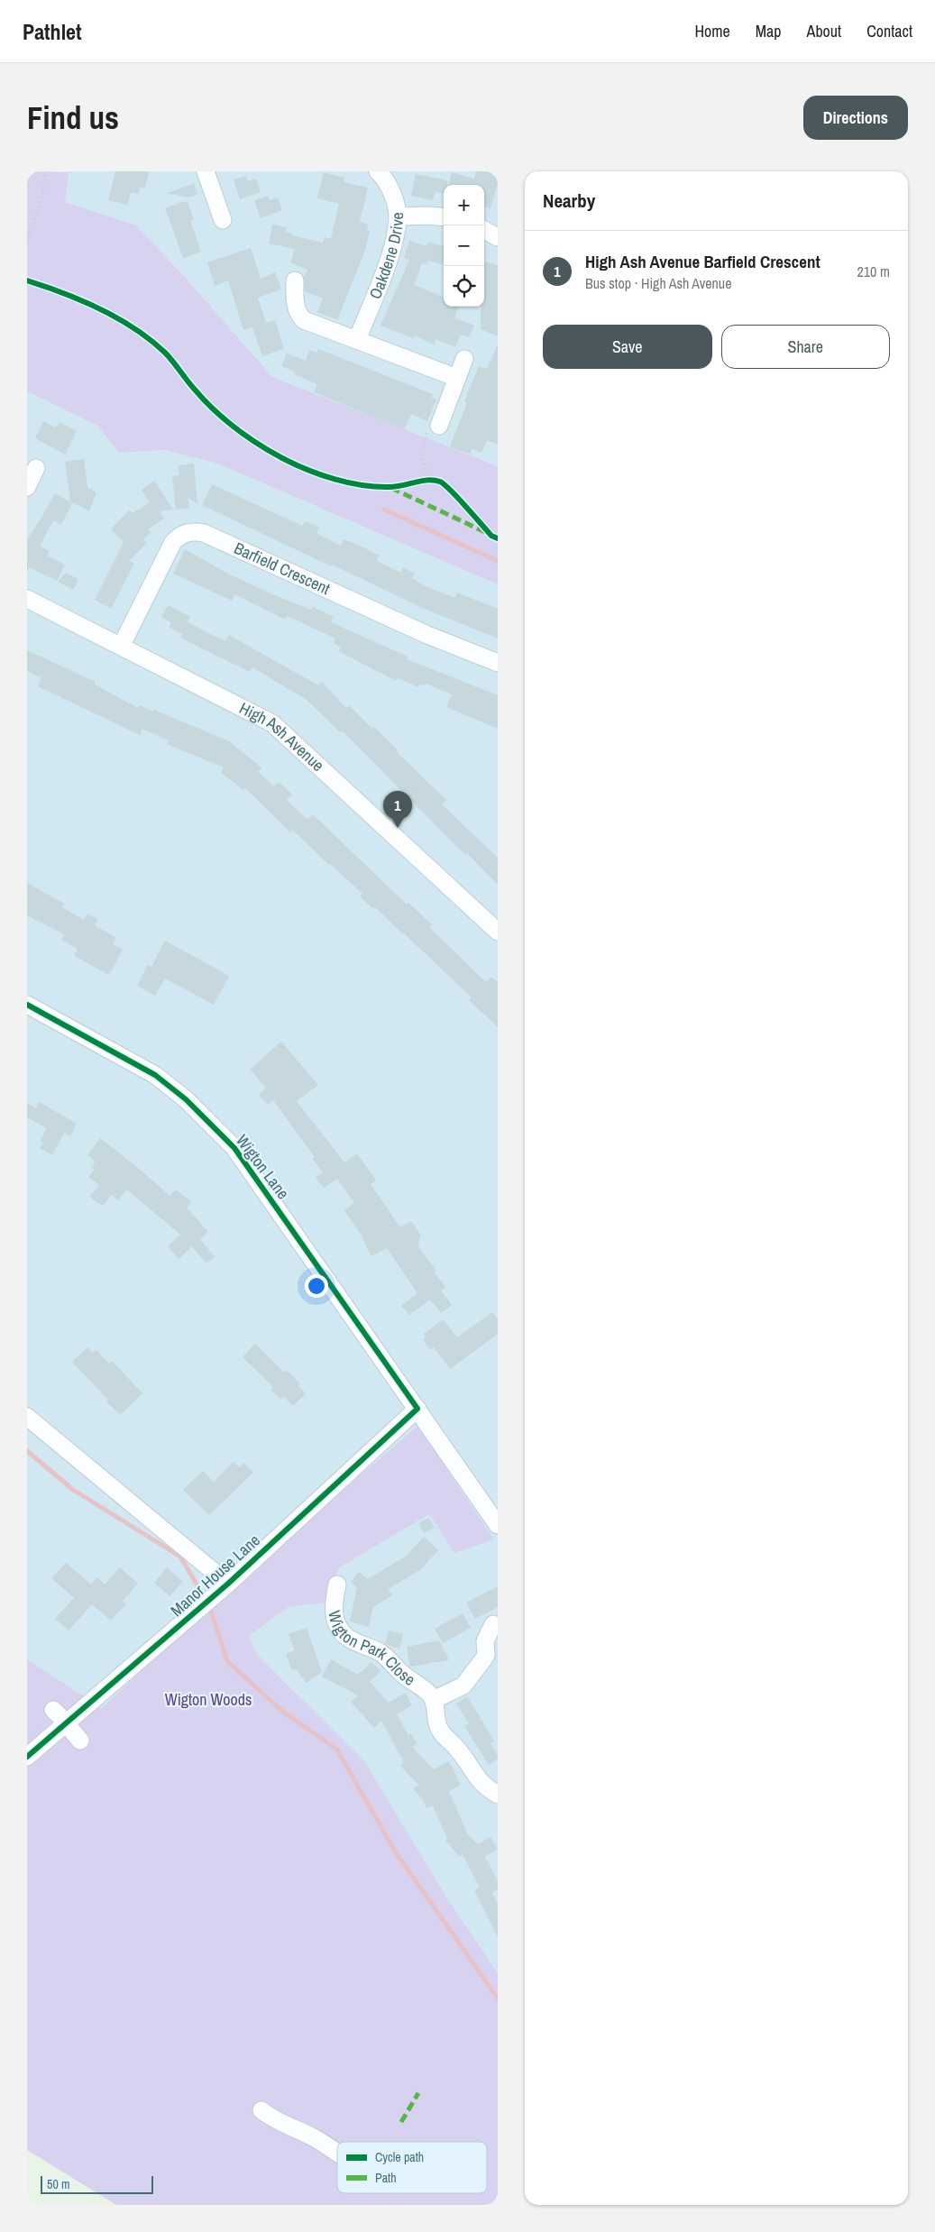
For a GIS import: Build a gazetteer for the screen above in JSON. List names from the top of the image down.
{
  "streets": {
    "street": [
      "Oakdene Drive",
      "Barfield Crescent",
      "High Ash Avenue",
      "Wigton Lane",
      "Manor House Lane",
      "Wigton Park Close"
    ]
  },
  "crossings": [
    ["Barfield Crescent", "High Ash Avenue"],
    ["Wigton Lane", "Manor House Lane"]
  ],
  "parks": ["Wigton Woods"],
  "legend": ["Cycle path", "Path"],
  "scale_bar": "50 m",
  "page": {
    "header": "Pathlet",
    "nav": [
      "Home",
      "Map",
      "About",
      "Contact"
    ],
    "buttons": [
      "Directions",
      ["Save", "Share"]
    ],
    "title": "Find us",
    "heading": "Nearby",
    "map_buttons": ["+", "−"],
    "list": [
      {
        "mark": "1",
        "name": "High Ash Avenue Barfield Crescent",
        "note": "Bus stop · High Ash Avenue",
        "value": "210 m"
      }
    ],
    "pins": "1",
    "scale": "50 m"
  }
}
